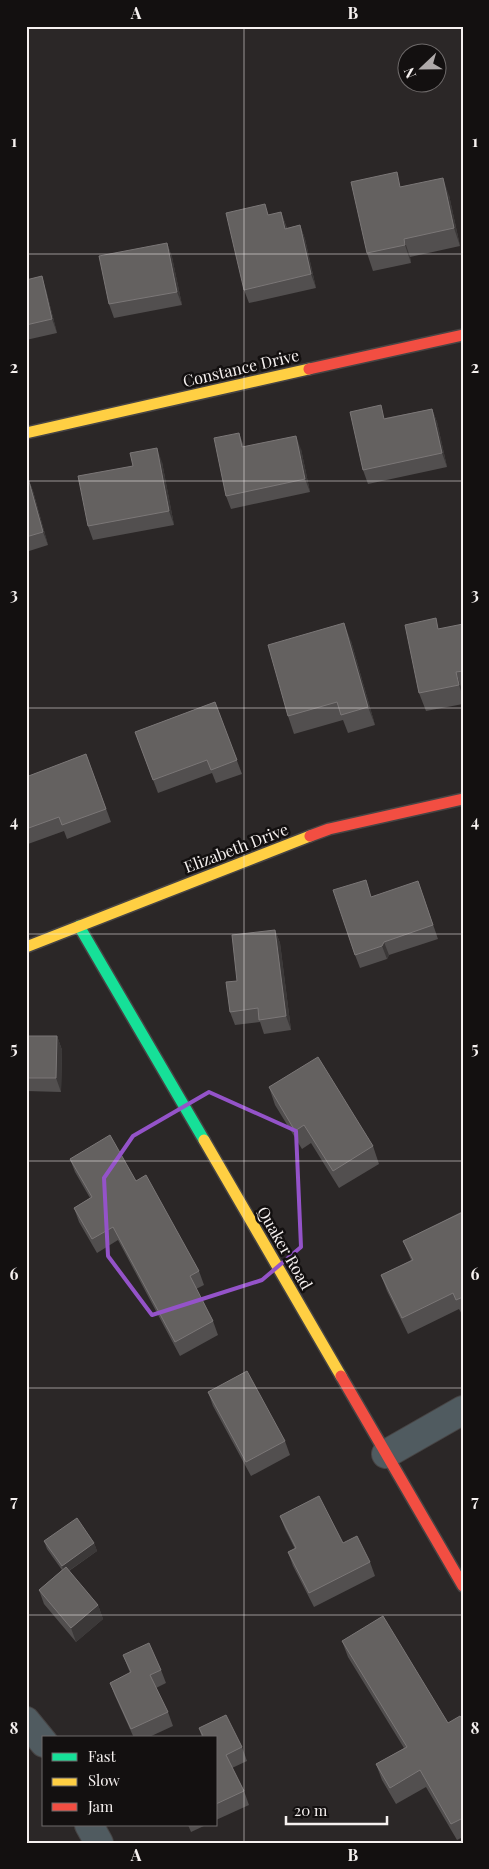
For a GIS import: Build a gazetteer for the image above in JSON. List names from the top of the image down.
{
  "streets": {
    "street": ["Constance Drive", "Elizabeth Drive", "Quaker Road"]
  },
  "crossings": [
    ["Elizabeth Drive", "Quaker Road"]
  ],
  "legend": ["Fast", "Slow", "Jam"],
  "scale_bar": "20 m",
  "north": "left",
  "grid": {
    "columns": ["A", "B"],
    "rows": [
      "1",
      "2",
      "3",
      "4",
      "5",
      "6",
      "7",
      "8"
    ]
  }
}
